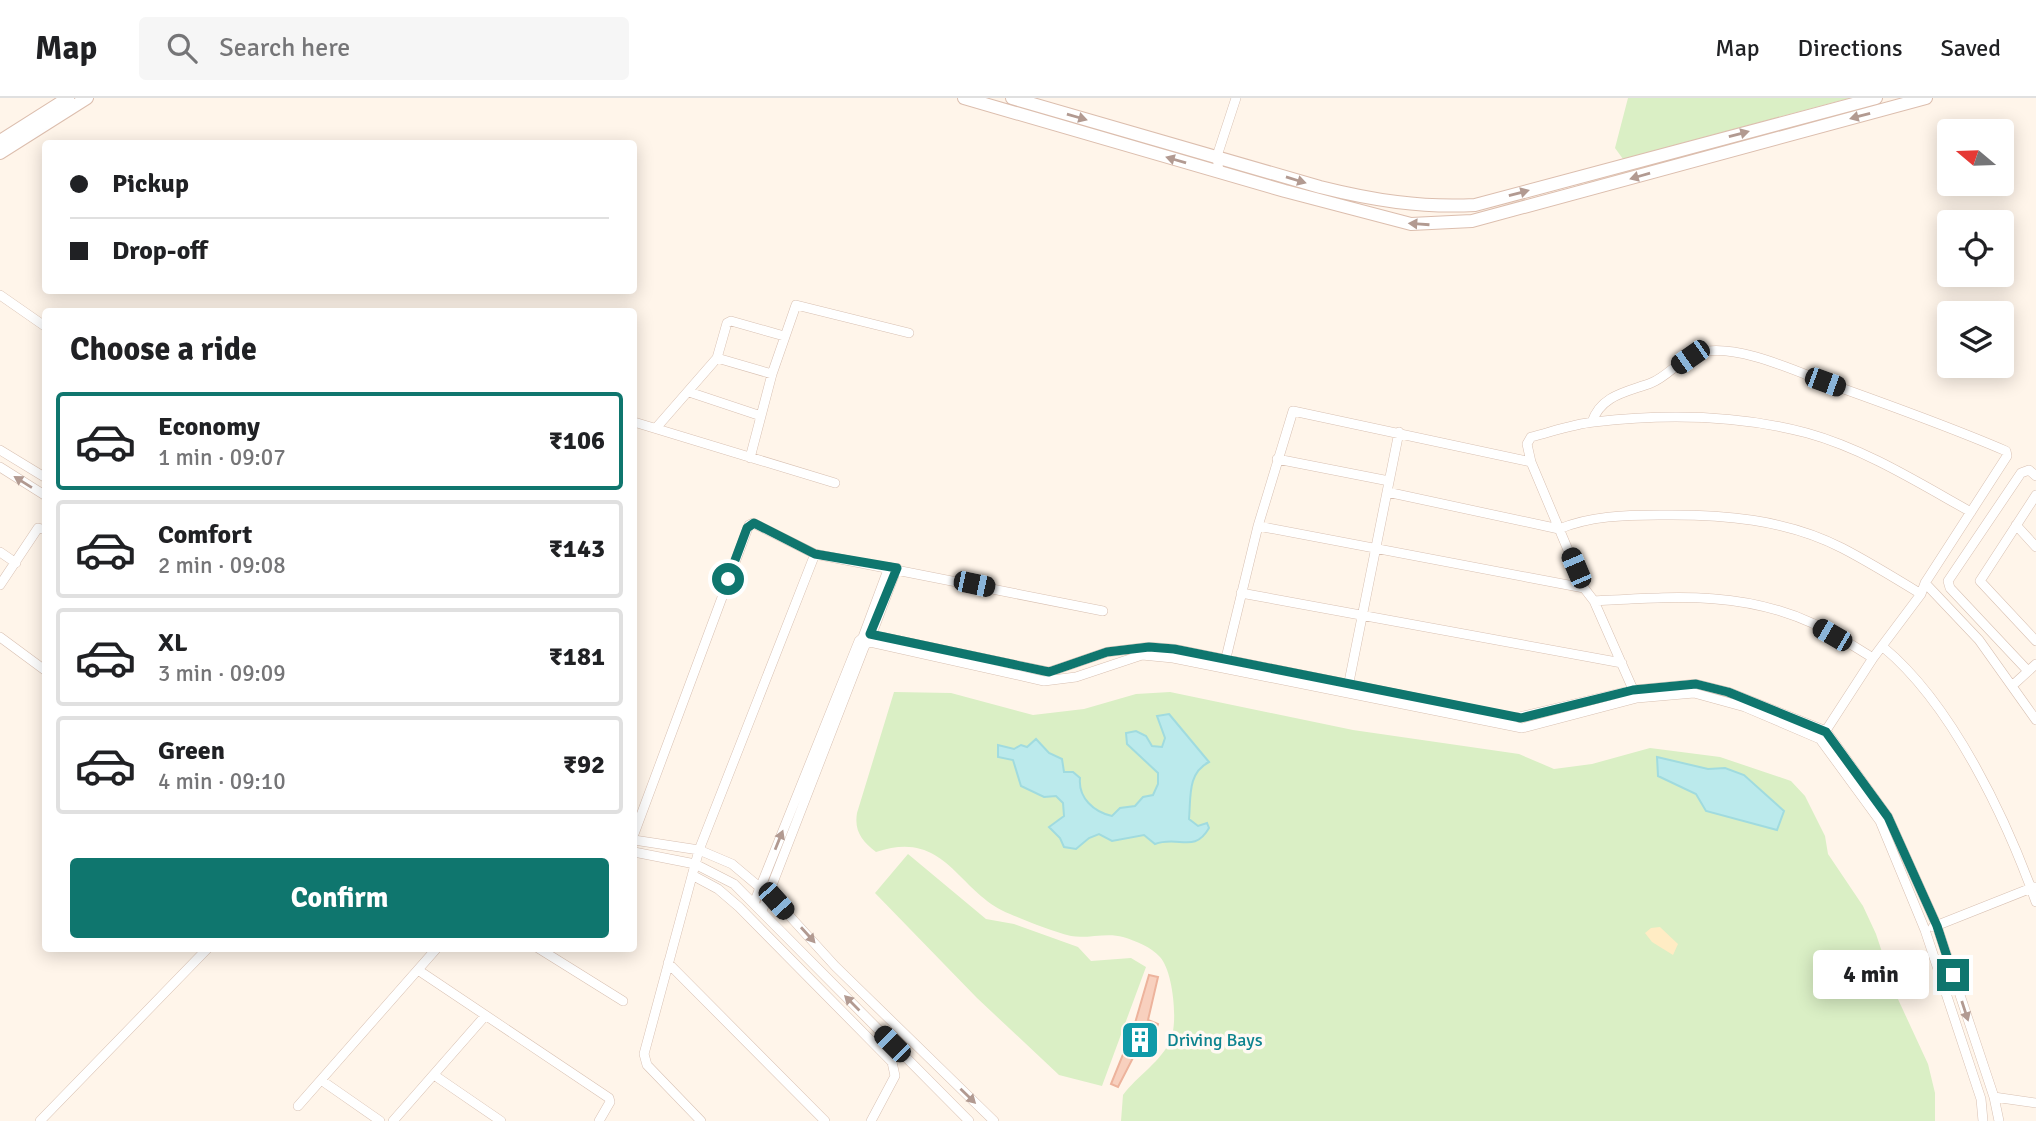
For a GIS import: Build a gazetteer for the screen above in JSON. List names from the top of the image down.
{
  "places": {
    "building": ["Driving Bays"]
  },
  "north": "left",
  "page": {
    "header": "Map",
    "search": "Search here",
    "nav": ["Map", "Directions", "Saved"],
    "banner": ["Pickup", "Drop-off"],
    "heading": "Choose a ride",
    "list": [
      {
        "name": "Economy",
        "note": "1 min · 09:07",
        "value": "₹106"
      },
      {
        "name": "Comfort",
        "note": "2 min · 09:08",
        "value": "₹143"
      },
      {
        "name": "XL",
        "note": "3 min · 09:09",
        "value": "₹181"
      },
      {
        "name": "Green",
        "note": "4 min · 09:10",
        "value": "₹92"
      }
    ],
    "buttons": "Confirm",
    "bubble": "4 min"
  }
}
